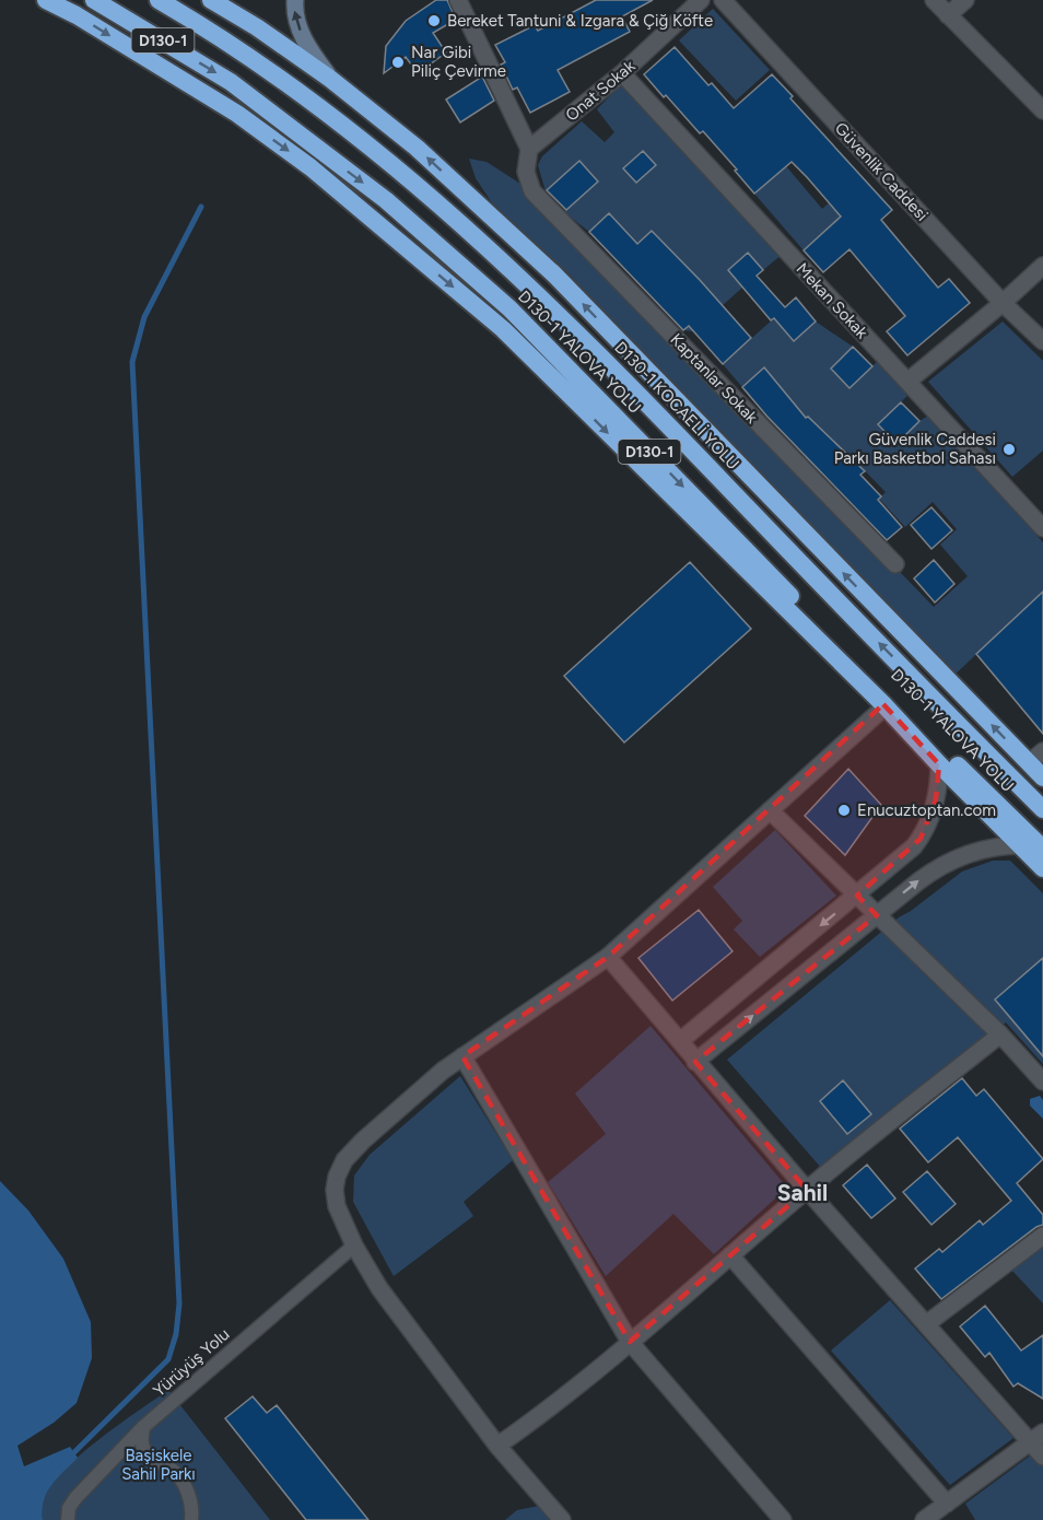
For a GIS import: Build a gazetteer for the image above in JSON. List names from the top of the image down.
{
  "streets": {
    "highway": ["D130-1", "D130-1 YALOVA YOLU", "D130-1 KOCAELİ YOLU"],
    "street": [
      "Onat Sokak",
      "Güvenlik Caddesi",
      "Mekan Sokak",
      "Kaptanlar Sokak",
      "Yürüyüş Yolu"
    ]
  },
  "crossings": [
    ["Onat Sokak", "Mekan Sokak"],
    ["Onat Sokak", "Kaptanlar Sokak"]
  ],
  "districts": ["Sahil"],
  "parks": ["Başiskele Sahil Parkı"],
  "places": [
    "Bereket Tantuni & Izgara & Çiğ Köfte",
    "Nar Gibi Piliç Çevirme",
    "Güvenlik Caddesi Parkı Basketbol Sahası",
    "Enucuztoptan.com"
  ]
}
